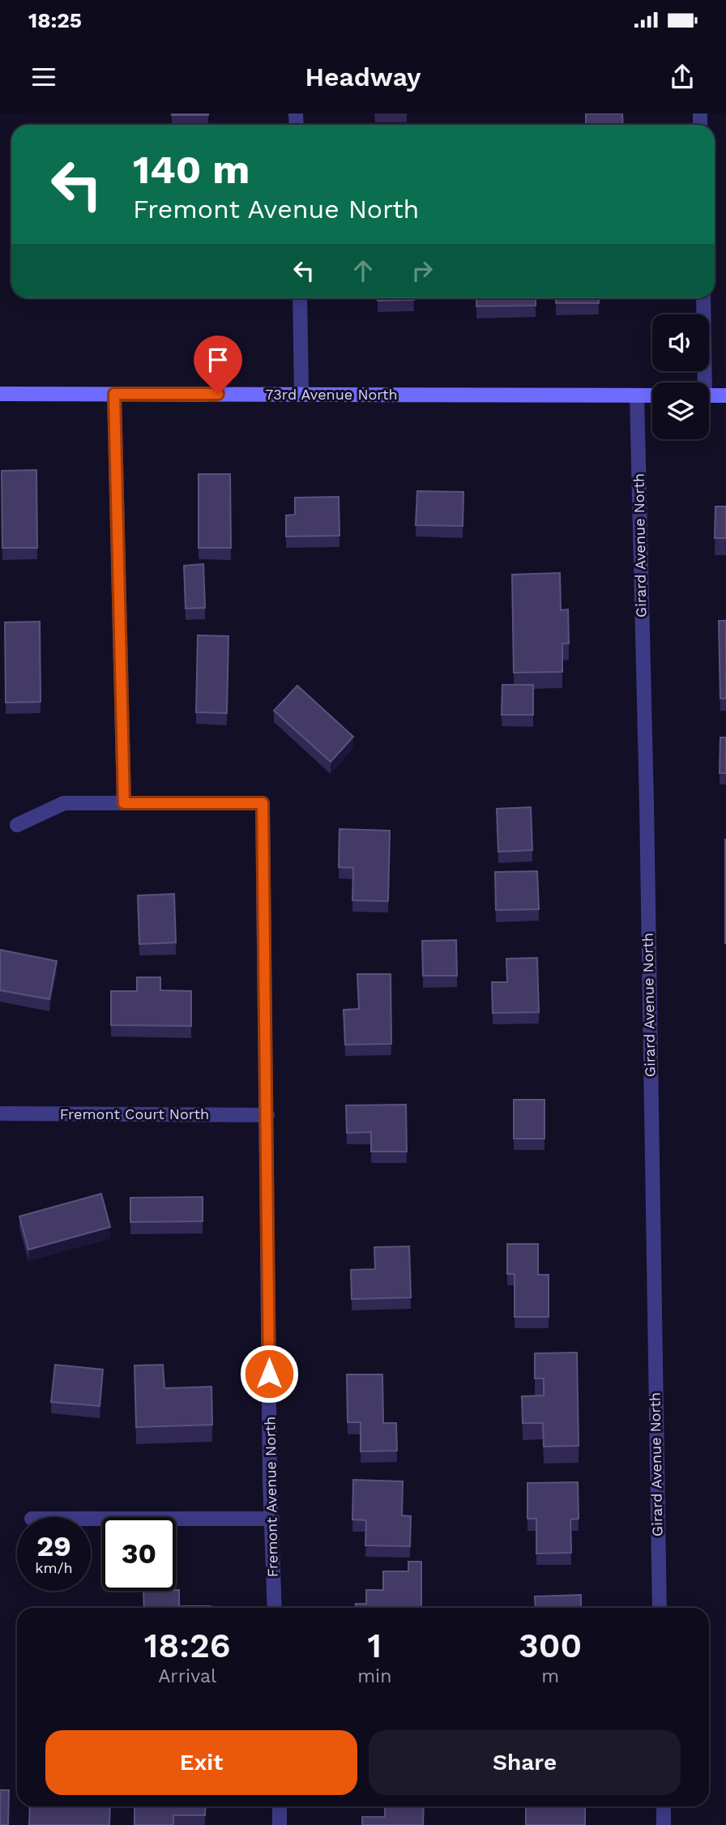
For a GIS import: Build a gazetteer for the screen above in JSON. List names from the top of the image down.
{
  "streets": {
    "street": [
      "73rd Avenue North",
      "Girard Avenue North",
      "Fremont Court North",
      "Fremont Avenue North"
    ]
  },
  "crossings": [
    ["73rd Avenue North", "Girard Avenue North"],
    ["Fremont Court North", "Fremont Avenue North"]
  ],
  "page": {
    "status": "18:25",
    "header": "Headway",
    "turn": ["140 m", "Fremont Avenue North"],
    "speed": "29 km/h",
    "limit": "30",
    "eta": [
      "18:26",
      "Arrival",
      "1",
      "min",
      "300",
      "m"
    ],
    "buttons": ["Exit", "Share"]
  }
}
